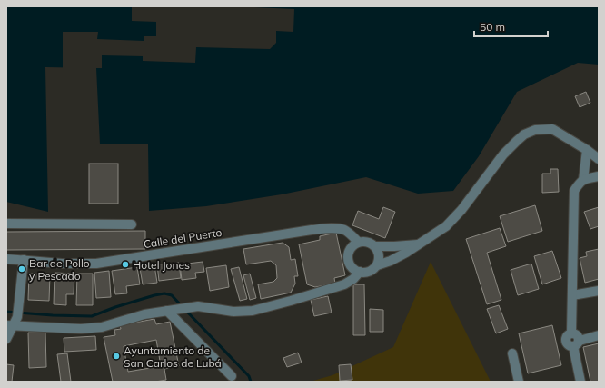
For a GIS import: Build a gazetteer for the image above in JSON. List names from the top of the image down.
{
  "streets": {
    "street": ["Calle del Puerto"]
  },
  "places": ["Hotel Jones", "Bar de Pollo y Pescado", "Ayuntamiento de San Carlos de Lubá"],
  "scale_bar": "50 m"
}
